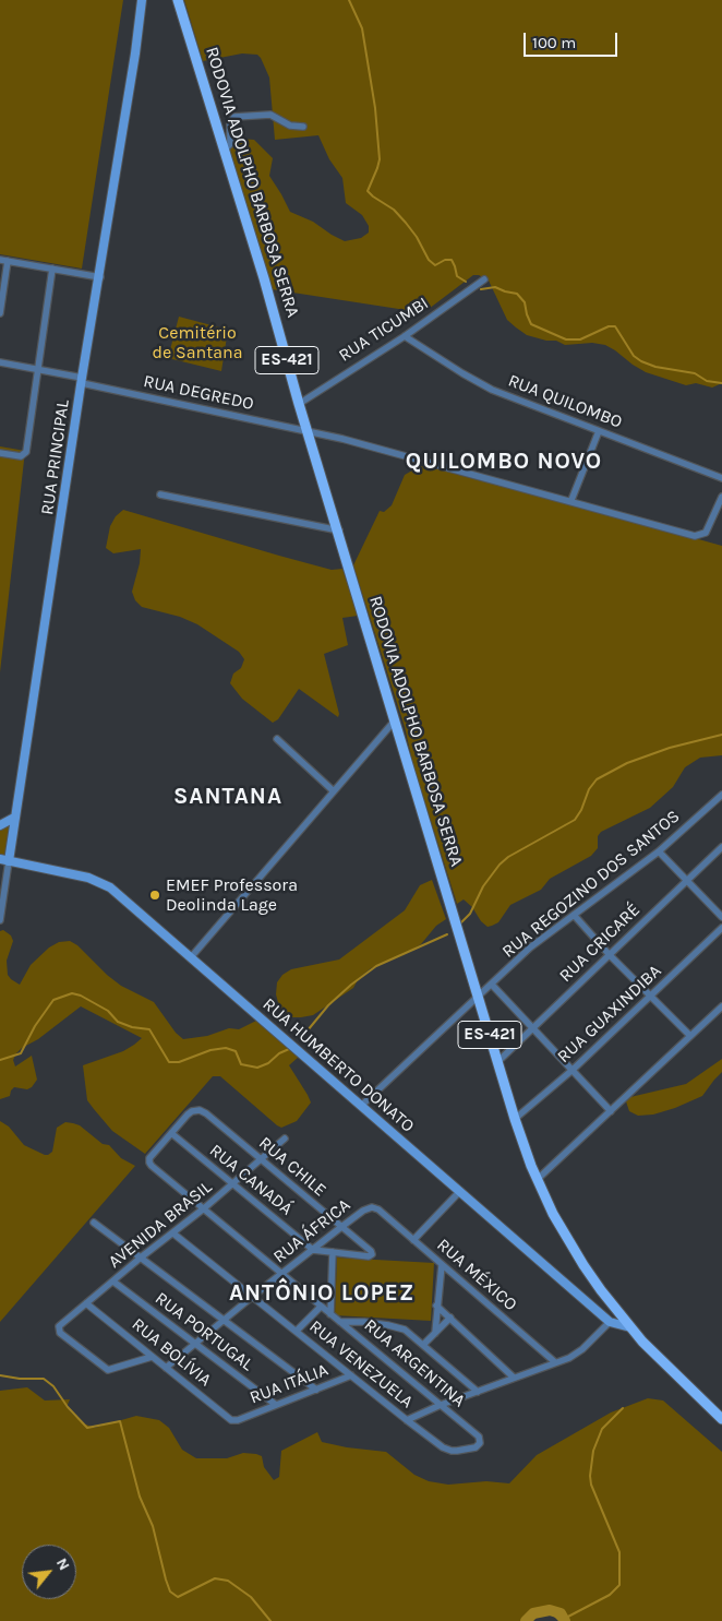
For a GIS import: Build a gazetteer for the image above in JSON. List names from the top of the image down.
{
  "streets": {
    "main road": [
      "RODOVIA ADOLPHO BARBOSA SERRA",
      "ES-421",
      "RUA PRINCIPAL",
      "RUA HUMBERTO DONATO"
    ],
    "street": [
      "RUA TICUMBI",
      "RUA DEGREDO",
      "RUA QUILOMBO",
      "RUA REGOZINO DOS SANTOS",
      "RUA CRICARÉ",
      "RUA GUAXINDIBA",
      "RUA CHILE",
      "RUA CANADÁ",
      "AVENIDA BRASIL",
      "RUA ÁFRICA",
      "RUA MÉXICO",
      "RUA PORTUGAL",
      "RUA BOLÍVIA",
      "RUA ARGENTINA",
      "RUA VENEZUELA",
      "RUA ITÁLIA"
    ]
  },
  "crossings": [
    ["RODOVIA ADOLPHO BARBOSA SERRA", "RUA TICUMBI"],
    ["RODOVIA ADOLPHO BARBOSA SERRA", "RUA DEGREDO"],
    ["RODOVIA ADOLPHO BARBOSA SERRA", "RUA REGOZINO DOS SANTOS"],
    ["RODOVIA ADOLPHO BARBOSA SERRA", "RUA CRICARÉ"],
    ["RODOVIA ADOLPHO BARBOSA SERRA", "RUA GUAXINDIBA"],
    ["RODOVIA ADOLPHO BARBOSA SERRA", "RUA HUMBERTO DONATO"],
    ["RUA TICUMBI", "RUA QUILOMBO"],
    ["RUA DEGREDO", "RUA PRINCIPAL"],
    ["RUA PRINCIPAL", "RUA HUMBERTO DONATO"],
    ["RUA REGOZINO DOS SANTOS", "RUA HUMBERTO DONATO"],
    ["RUA CHILE", "RUA CANADÁ"],
    ["RUA CHILE", "AVENIDA BRASIL"],
    ["RUA CHILE", "RUA ÁFRICA"],
    ["RUA CHILE", "RUA ARGENTINA"],
    ["RUA CANADÁ", "AVENIDA BRASIL"],
    ["RUA CANADÁ", "RUA ÁFRICA"],
    ["RUA CANADÁ", "RUA ARGENTINA"],
    ["AVENIDA BRASIL", "RUA PORTUGAL"],
    ["AVENIDA BRASIL", "RUA BOLÍVIA"],
    ["AVENIDA BRASIL", "RUA ARGENTINA"],
    ["AVENIDA BRASIL", "RUA VENEZUELA"],
    ["RUA ÁFRICA", "RUA MÉXICO"],
    ["RUA ÁFRICA", "RUA PORTUGAL"],
    ["RUA ÁFRICA", "RUA BOLÍVIA"],
    ["RUA ÁFRICA", "RUA ARGENTINA"],
    ["RUA ÁFRICA", "RUA VENEZUELA"],
    ["RUA PORTUGAL", "RUA ITÁLIA"],
    ["RUA BOLÍVIA", "RUA ITÁLIA"],
    ["RUA ARGENTINA", "RUA VENEZUELA"],
    ["RUA VENEZUELA", "RUA ITÁLIA"]
  ],
  "districts": ["QUILOMBO NOVO", "SANTANA", "ANTÔNIO LOPEZ"],
  "parks": ["Cemitério de Santana"],
  "places": ["EMEF Professora Deolinda Lage"],
  "scale_bar": "100 m",
  "north": "top right"
}
